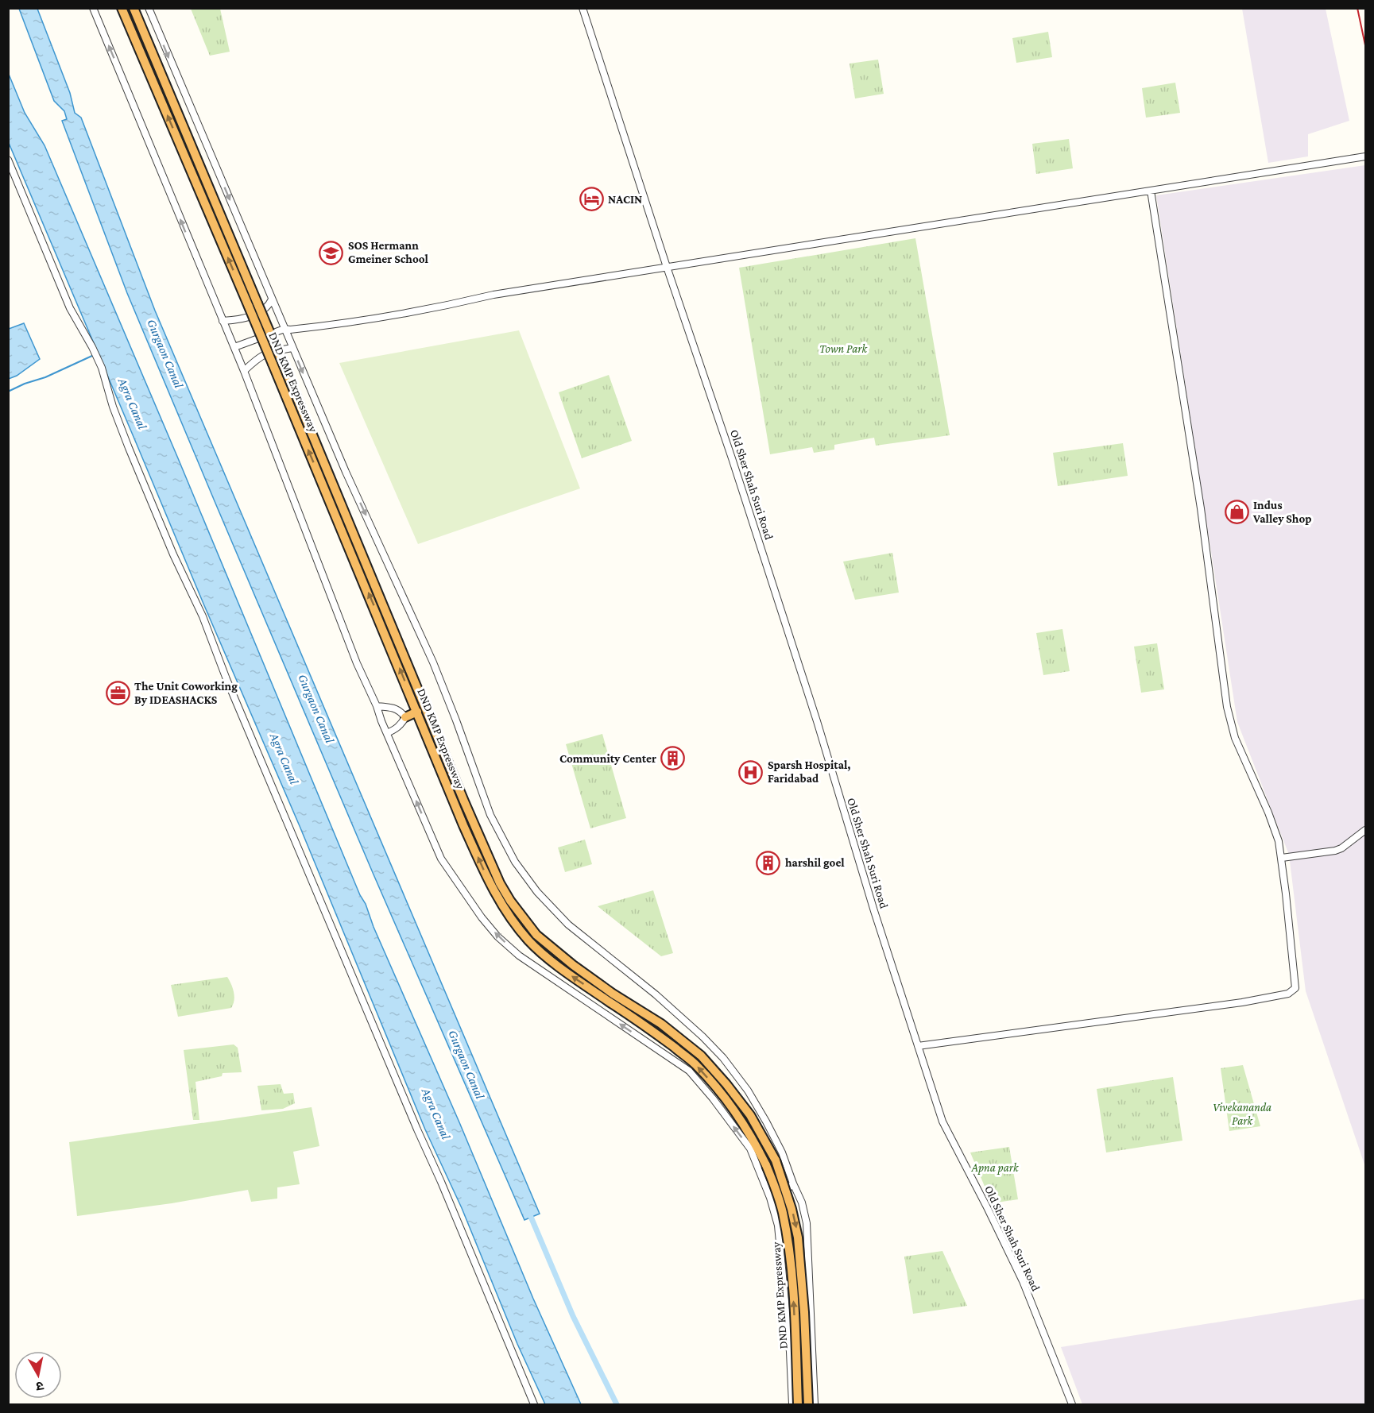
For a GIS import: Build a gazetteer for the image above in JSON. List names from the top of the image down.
{
  "streets": {
    "highway": ["DND KMP Expressway"],
    "street": ["Old Sher Shah Suri Road"]
  },
  "water": ["Gurgaon Canal", "Agra Canal"],
  "parks": ["Town Park", "Vivekananda Park", "Apna park"],
  "places": {
    "hotel": ["NACIN"],
    "school or university": ["SOS Hermann Gmeiner School"],
    "shop": ["Indus Valley Shop"],
    "office": ["The Unit Coworking By IDEASHACKS"],
    "building": ["Community Center", "harshil goel"],
    "hospital": ["Sparsh Hospital, Faridabad"]
  },
  "north": "bottom"
}
